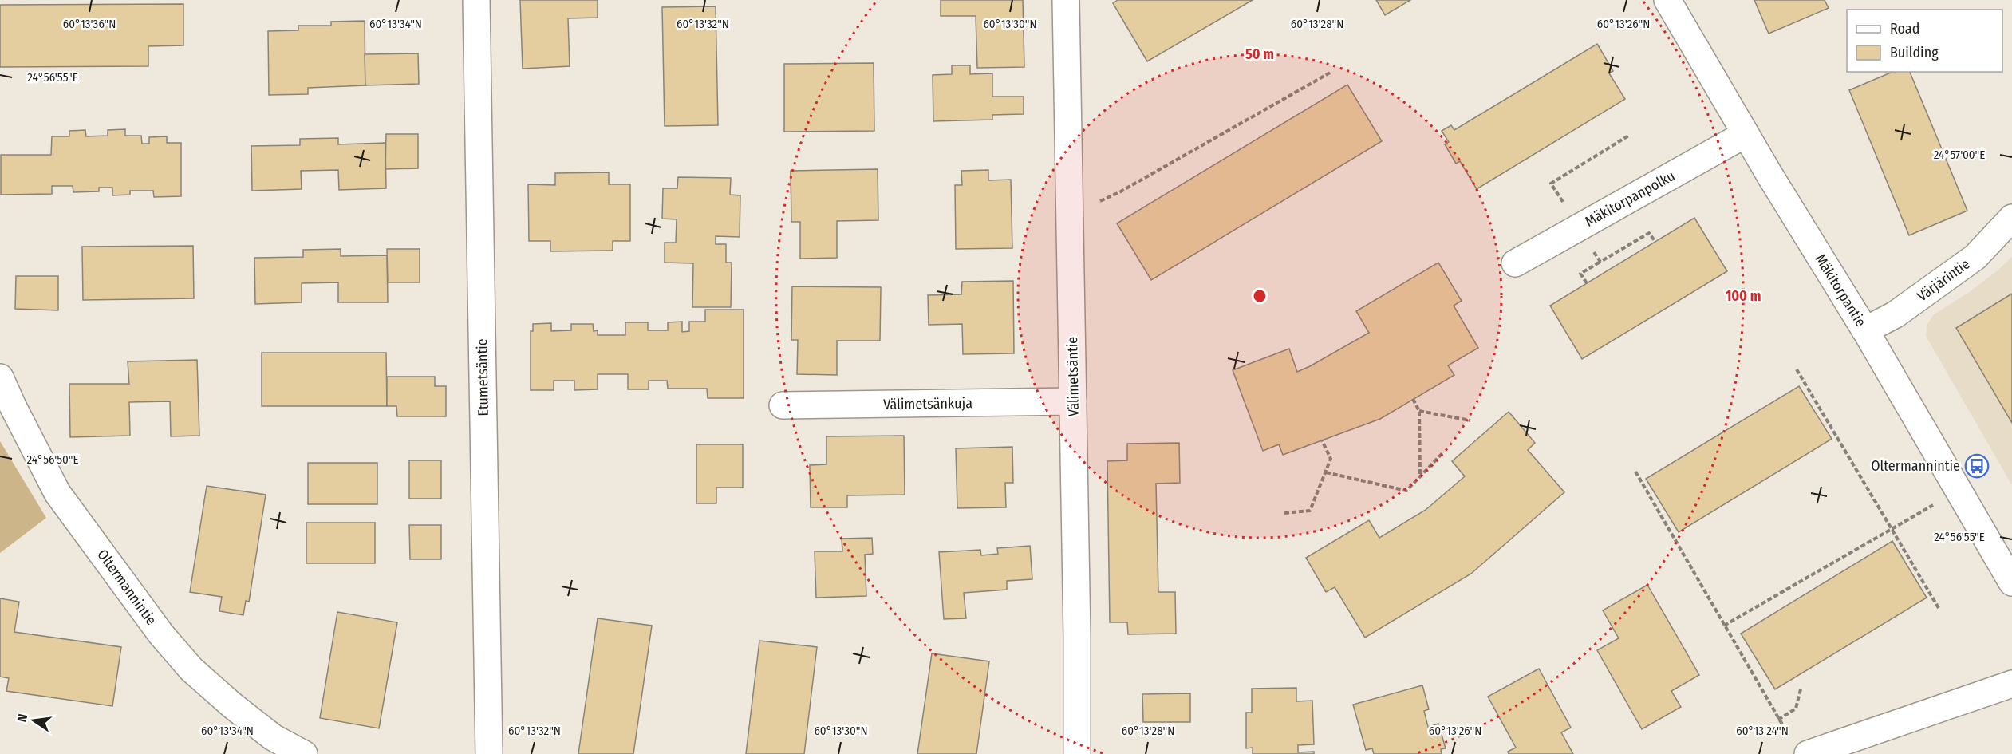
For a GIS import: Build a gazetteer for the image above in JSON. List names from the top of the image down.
{
  "streets": {
    "street": [
      "Mäkitorpanpolku",
      "Värjärintie",
      "Mäkitorpantie",
      "Välimetsäntie",
      "Etumetsäntie",
      "Välimetsänkuja",
      "Oltermannintie"
    ]
  },
  "crossings": [
    ["Mäkitorpanpolku", "Mäkitorpantie"],
    ["Värjärintie", "Mäkitorpantie"],
    ["Välimetsäntie", "Välimetsänkuja"]
  ],
  "places": {
    "bus stop": ["Oltermannintie"]
  },
  "legend": ["Road", "Building"],
  "north": "left",
  "coordinates": [
    "60°13'36\"N",
    "60°13'34\"N",
    "60°13'32\"N",
    "60°13'30\"N",
    "60°13'28\"N",
    "60°13'26\"N",
    "24°56'55\"E",
    "24°57'00\"E",
    "24°56'50\"E",
    "60°13'24\"N"
  ],
  "rings": ["50 m", "100 m"]
}
